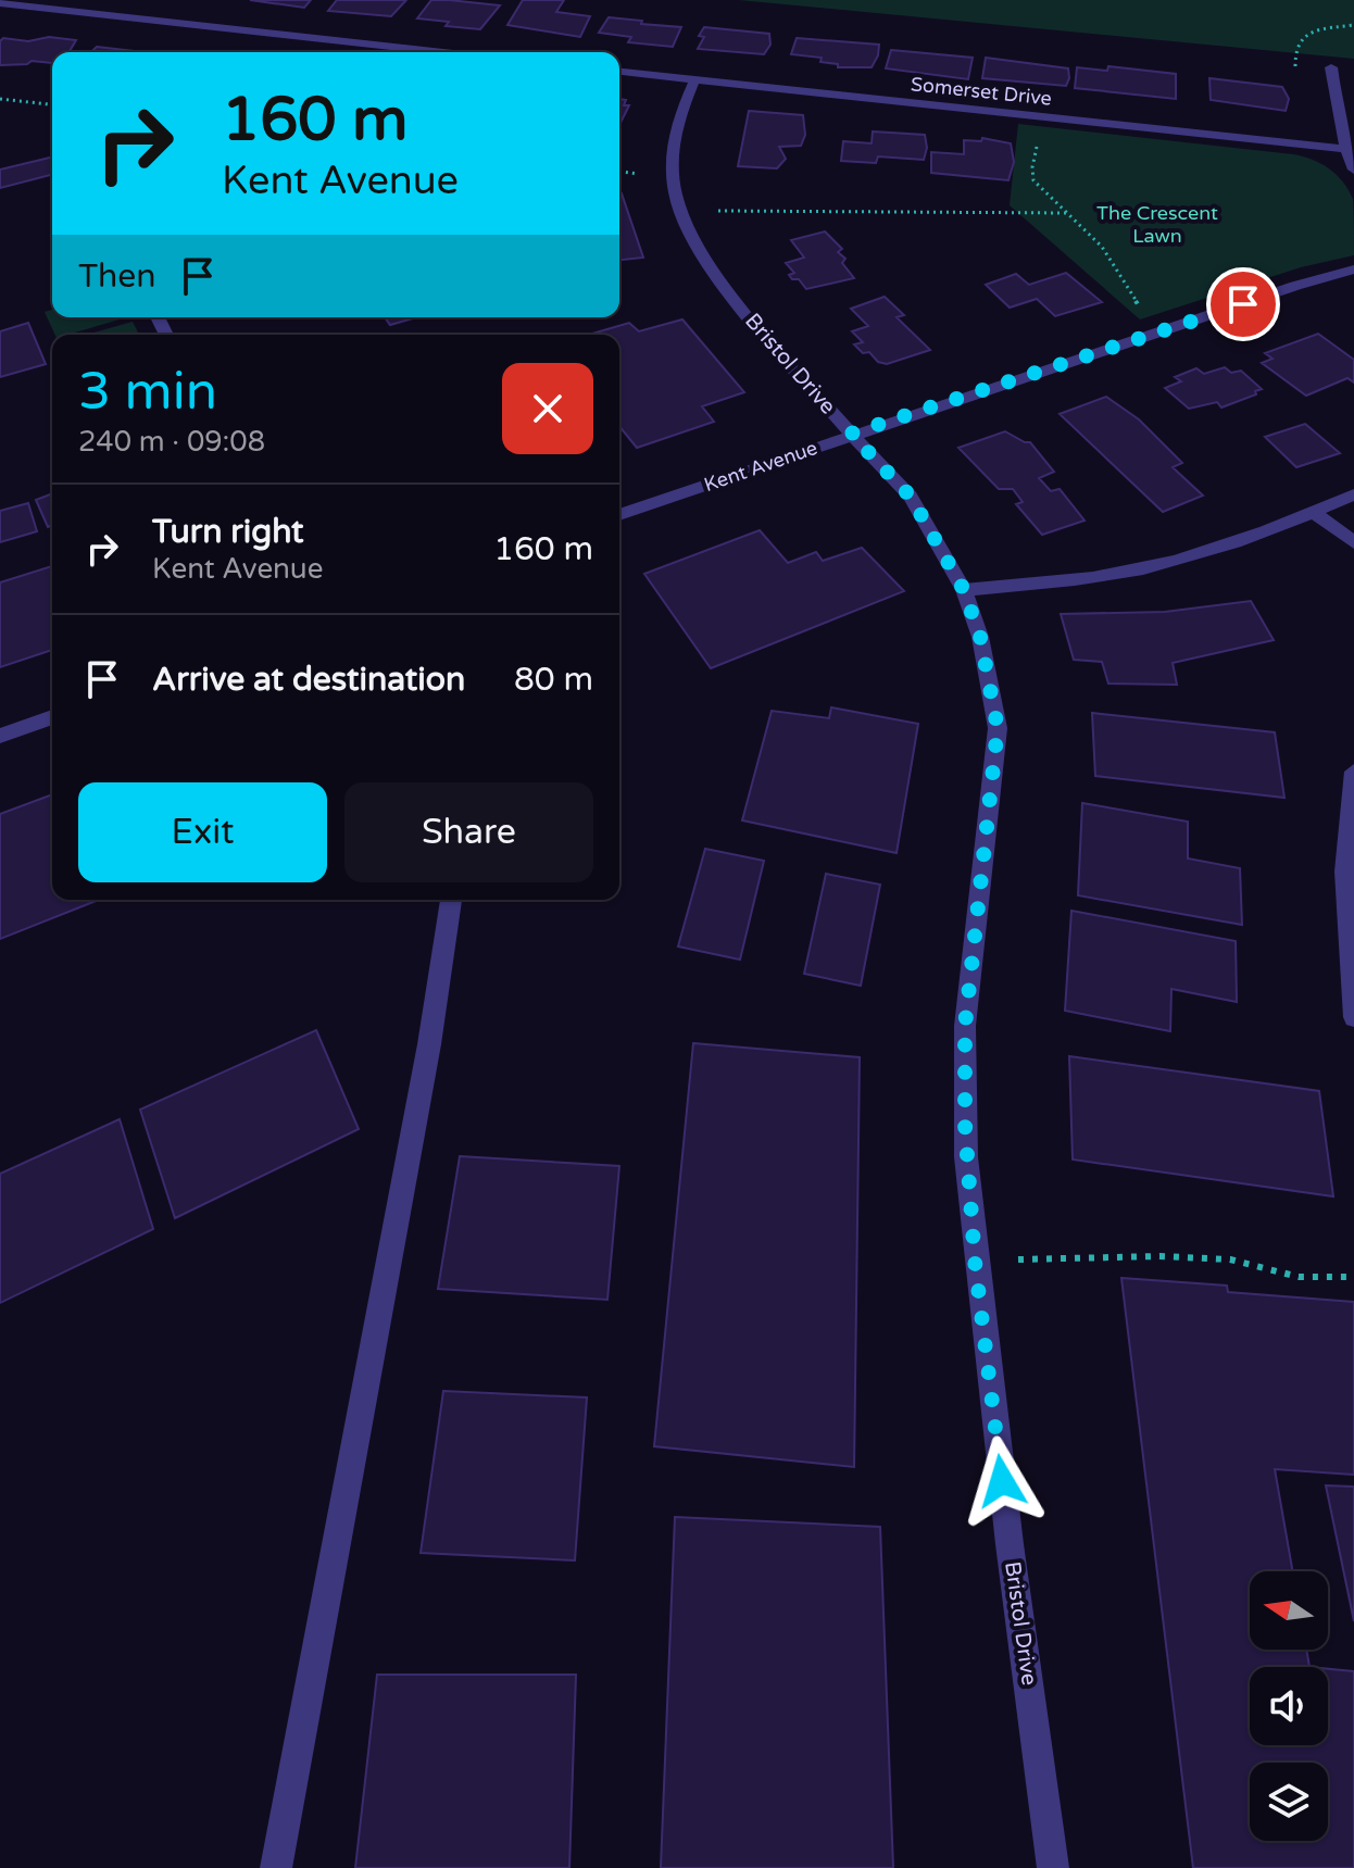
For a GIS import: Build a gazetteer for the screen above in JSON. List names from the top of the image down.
{
  "streets": {
    "street": ["Somerset Drive", "Bristol Drive", "Kent Avenue"]
  },
  "crossings": [
    ["Somerset Drive", "Bristol Drive"],
    ["Bristol Drive", "Kent Avenue"]
  ],
  "parks": ["The Crescent Lawn"],
  "north": "left",
  "page": {
    "turn": ["160 m", "Kent Avenue"],
    "then": "Then",
    "heading": ["3 min", "240 m · 09:08"],
    "list": [
      {
        "name": "Turn right",
        "note": "Kent Avenue",
        "value": "160 m"
      },
      {
        "name": "Arrive at destination",
        "value": "80 m"
      }
    ],
    "buttons": ["Exit", "Share"]
  }
}
